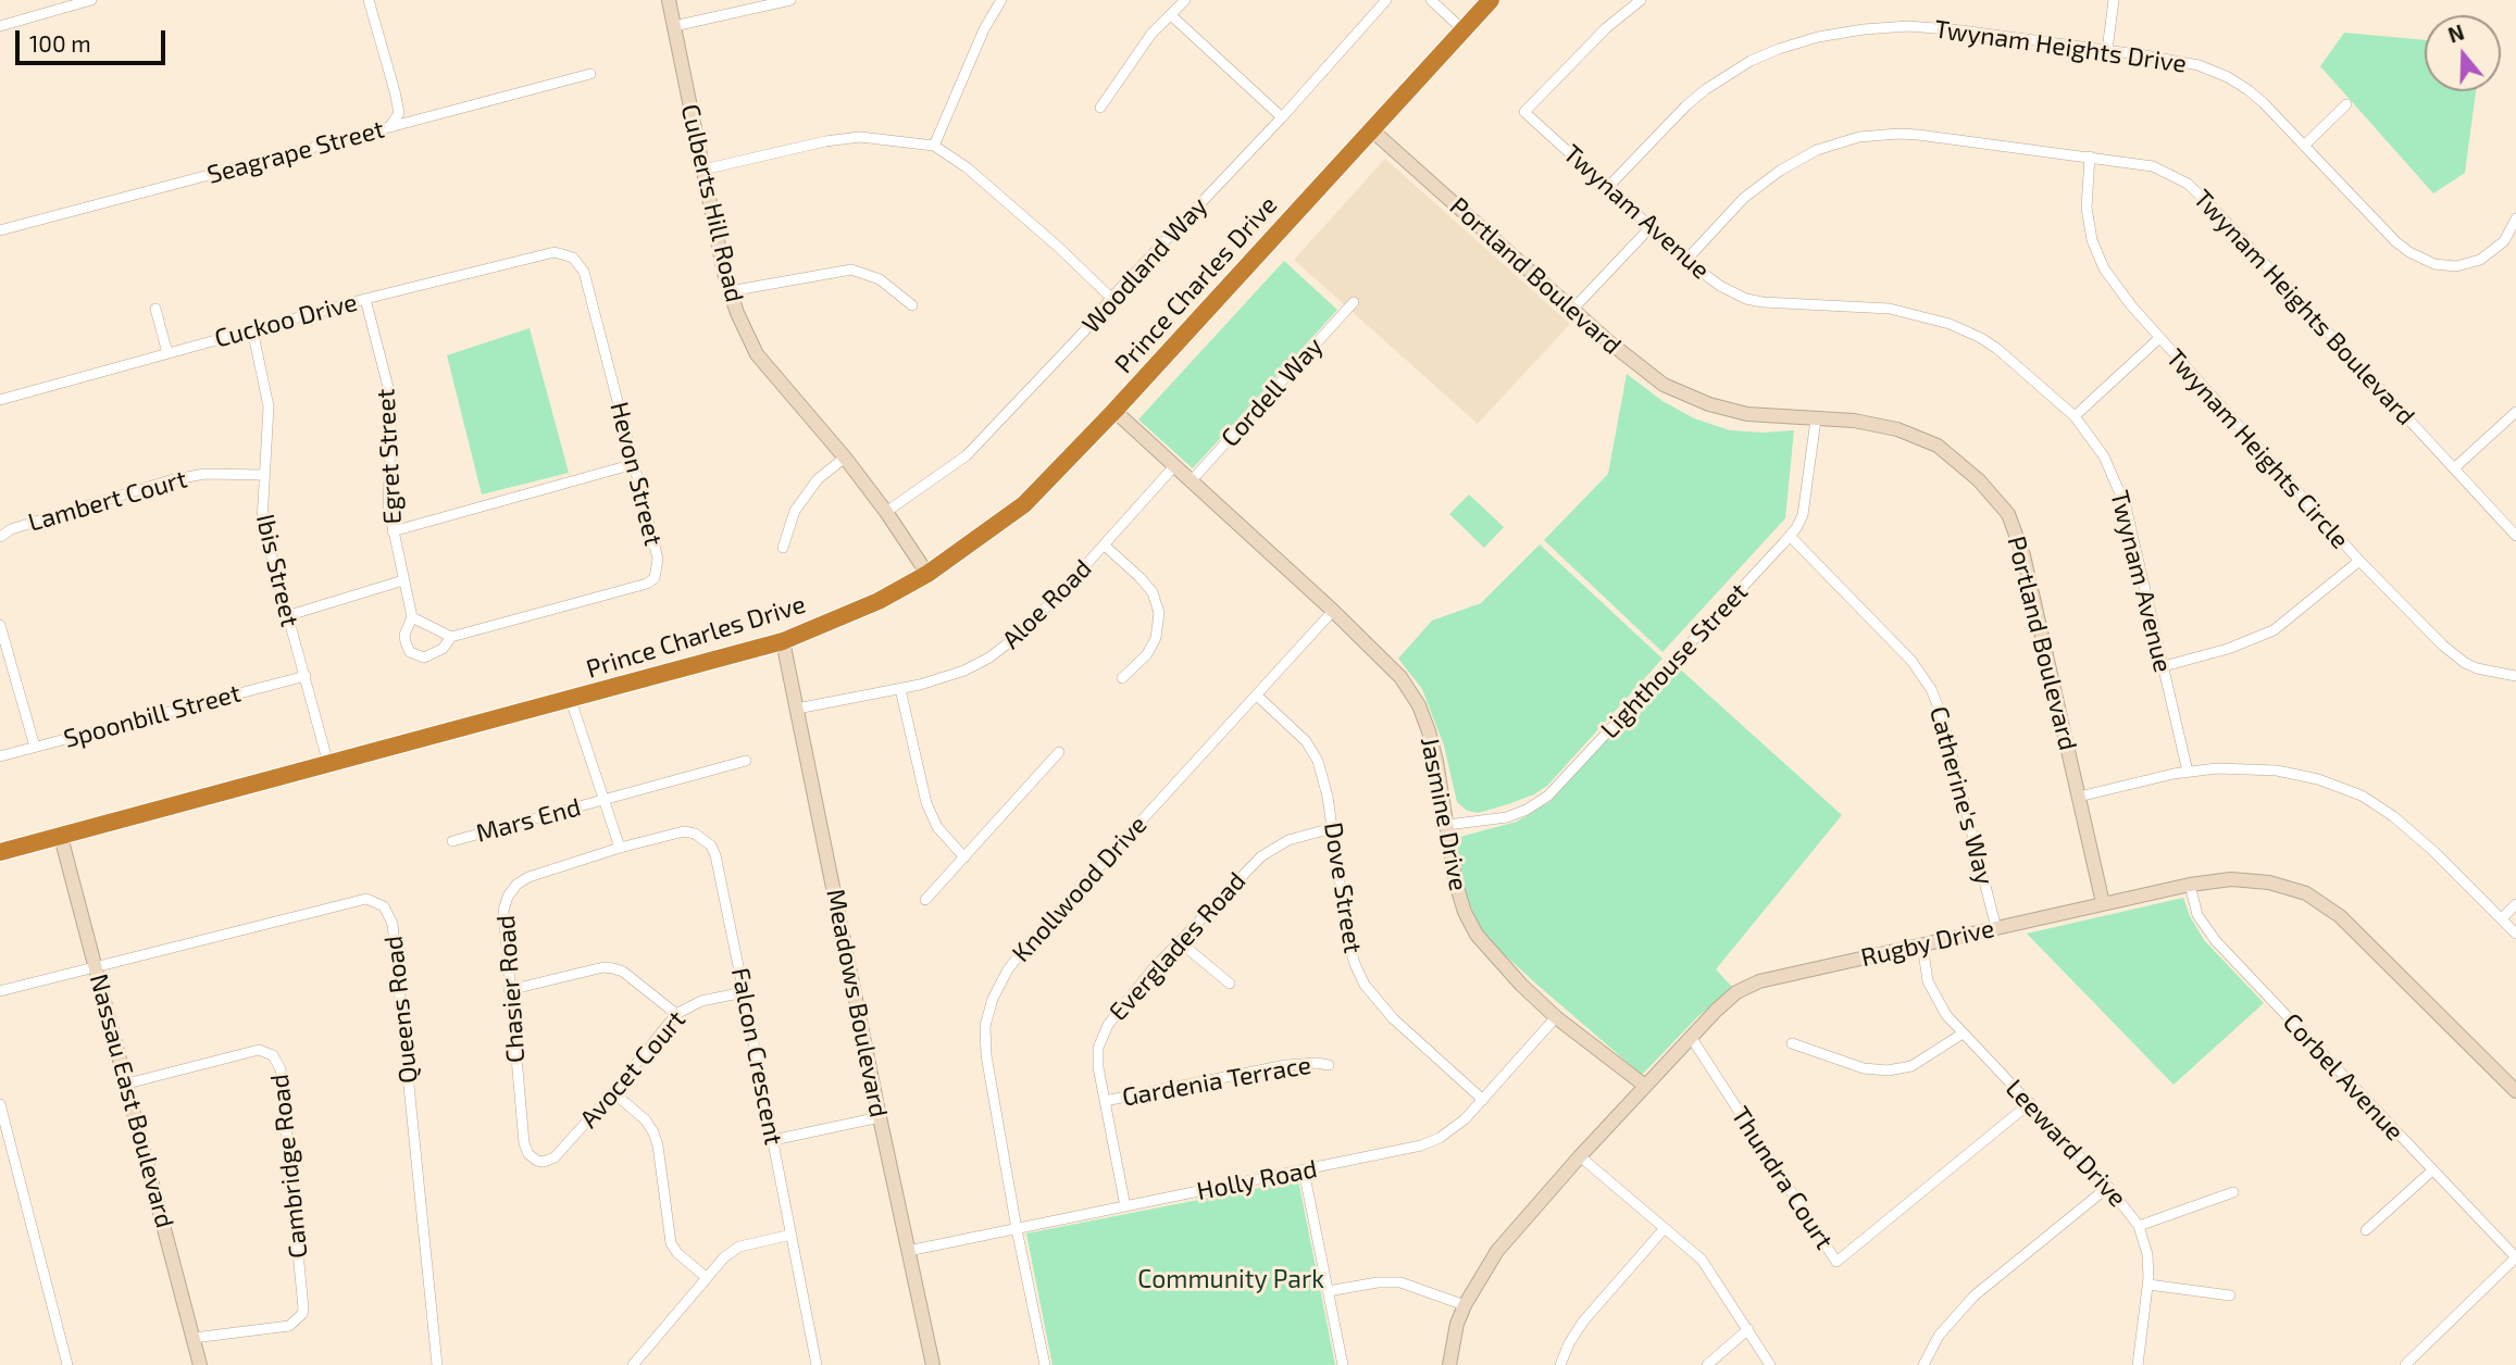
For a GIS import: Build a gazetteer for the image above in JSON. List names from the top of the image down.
{
  "streets": {
    "highway": ["Prince Charles Drive"],
    "street": [
      "Twynam Heights Drive",
      "Seagrape Street",
      "Culberts Hill Road",
      "Twynam Avenue",
      "Woodland Way",
      "Portland Boulevard",
      "Twynam Heights Boulevard",
      "Cuckoo Drive",
      "Cordell Way",
      "Twynam Heights Circle",
      "Egret Street",
      "Hevon Street",
      "Lambert Court",
      "Ibis Street",
      "Aloe Road",
      "Lighthouse Street",
      "Spoonbill Street",
      "Catherine's Way",
      "Jasmine Drive",
      "Mars End",
      "Dove Street",
      "Knollwood Drive",
      "Rugby Drive",
      "Everglades Road",
      "Chasier Road",
      "Meadows Boulevard",
      "Queens Road",
      "Falcon Crescent",
      "Avocet Court",
      "Corbel Avenue",
      "Gardenia Terrace",
      "Nassau East Boulevard",
      "Leeward Drive",
      "Cambridge Road",
      "Thundra Court",
      "Holly Road"
    ]
  },
  "crossings": [
    ["Twynam Heights Drive", "Twynam Avenue"],
    ["Culberts Hill Road", "Woodland Way"],
    ["Culberts Hill Road", "Prince Charles Drive"],
    ["Twynam Avenue", "Twynam Heights Boulevard"],
    ["Portland Boulevard", "Prince Charles Drive"],
    ["Portland Boulevard", "Lighthouse Street"],
    ["Portland Boulevard", "Rugby Drive"],
    ["Prince Charles Drive", "Ibis Street"],
    ["Prince Charles Drive", "Jasmine Drive"],
    ["Prince Charles Drive", "Meadows Boulevard"],
    ["Prince Charles Drive", "Nassau East Boulevard"],
    ["Twynam Heights Boulevard", "Twynam Heights Circle"],
    ["Cuckoo Drive", "Egret Street"],
    ["Cuckoo Drive", "Hevon Street"],
    ["Cuckoo Drive", "Ibis Street"],
    ["Cordell Way", "Jasmine Drive"],
    ["Egret Street", "Hevon Street"],
    ["Lambert Court", "Ibis Street"],
    ["Ibis Street", "Spoonbill Street"],
    ["Aloe Road", "Jasmine Drive"],
    ["Aloe Road", "Meadows Boulevard"],
    ["Lighthouse Street", "Catherine's Way"],
    ["Lighthouse Street", "Jasmine Drive"],
    ["Catherine's Way", "Rugby Drive"],
    ["Jasmine Drive", "Knollwood Drive"],
    ["Jasmine Drive", "Rugby Drive"],
    ["Jasmine Drive", "Holly Road"],
    ["Dove Street", "Knollwood Drive"],
    ["Dove Street", "Everglades Road"],
    ["Dove Street", "Holly Road"],
    ["Knollwood Drive", "Holly Road"],
    ["Rugby Drive", "Corbel Avenue"],
    ["Rugby Drive", "Leeward Drive"],
    ["Rugby Drive", "Thundra Court"],
    ["Everglades Road", "Gardenia Terrace"],
    ["Everglades Road", "Holly Road"],
    ["Chasier Road", "Falcon Crescent"],
    ["Chasier Road", "Avocet Court"],
    ["Meadows Boulevard", "Holly Road"],
    ["Queens Road", "Nassau East Boulevard"],
    ["Falcon Crescent", "Avocet Court"],
    ["Nassau East Boulevard", "Cambridge Road"],
    ["Leeward Drive", "Thundra Court"]
  ],
  "parks": ["Community Park"],
  "scale_bar": "100 m",
  "north": "top"
}
